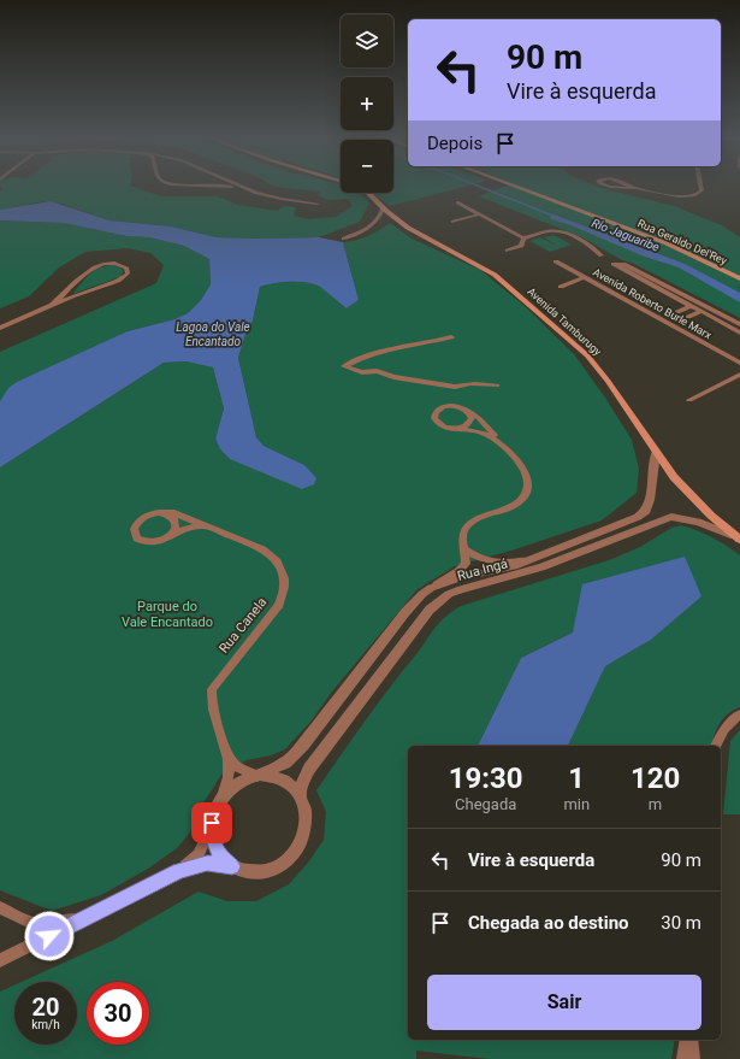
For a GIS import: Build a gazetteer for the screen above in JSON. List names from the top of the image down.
{
  "streets": {
    "main road": ["Rua Geraldo Del'Rey", "Avenida Tamburugy"],
    "street": ["Avenida Roberto Burle Marx", "Rua Ingá", "Rua Canela"]
  },
  "crossings": [
    ["Avenida Tamburugy", "Rua Ingá"],
    ["Rua Ingá", "Rua Canela"]
  ],
  "water": ["Rio Jaguaribe", "Lagoa do Vale Encantado"],
  "parks": ["Parque do Vale Encantado"],
  "page": {
    "map_buttons": ["+", "−"],
    "turn": ["90 m", "Vire à esquerda"],
    "then": "Depois",
    "eta": [
      "19:30",
      "Chegada",
      "1",
      "min",
      "120",
      "m"
    ],
    "list": [
      {
        "name": "Vire à esquerda",
        "value": "90 m"
      },
      {
        "name": "Chegada ao destino",
        "value": "30 m"
      }
    ],
    "buttons": "Sair",
    "speed": "20 km/h",
    "limit": "30"
  }
}
